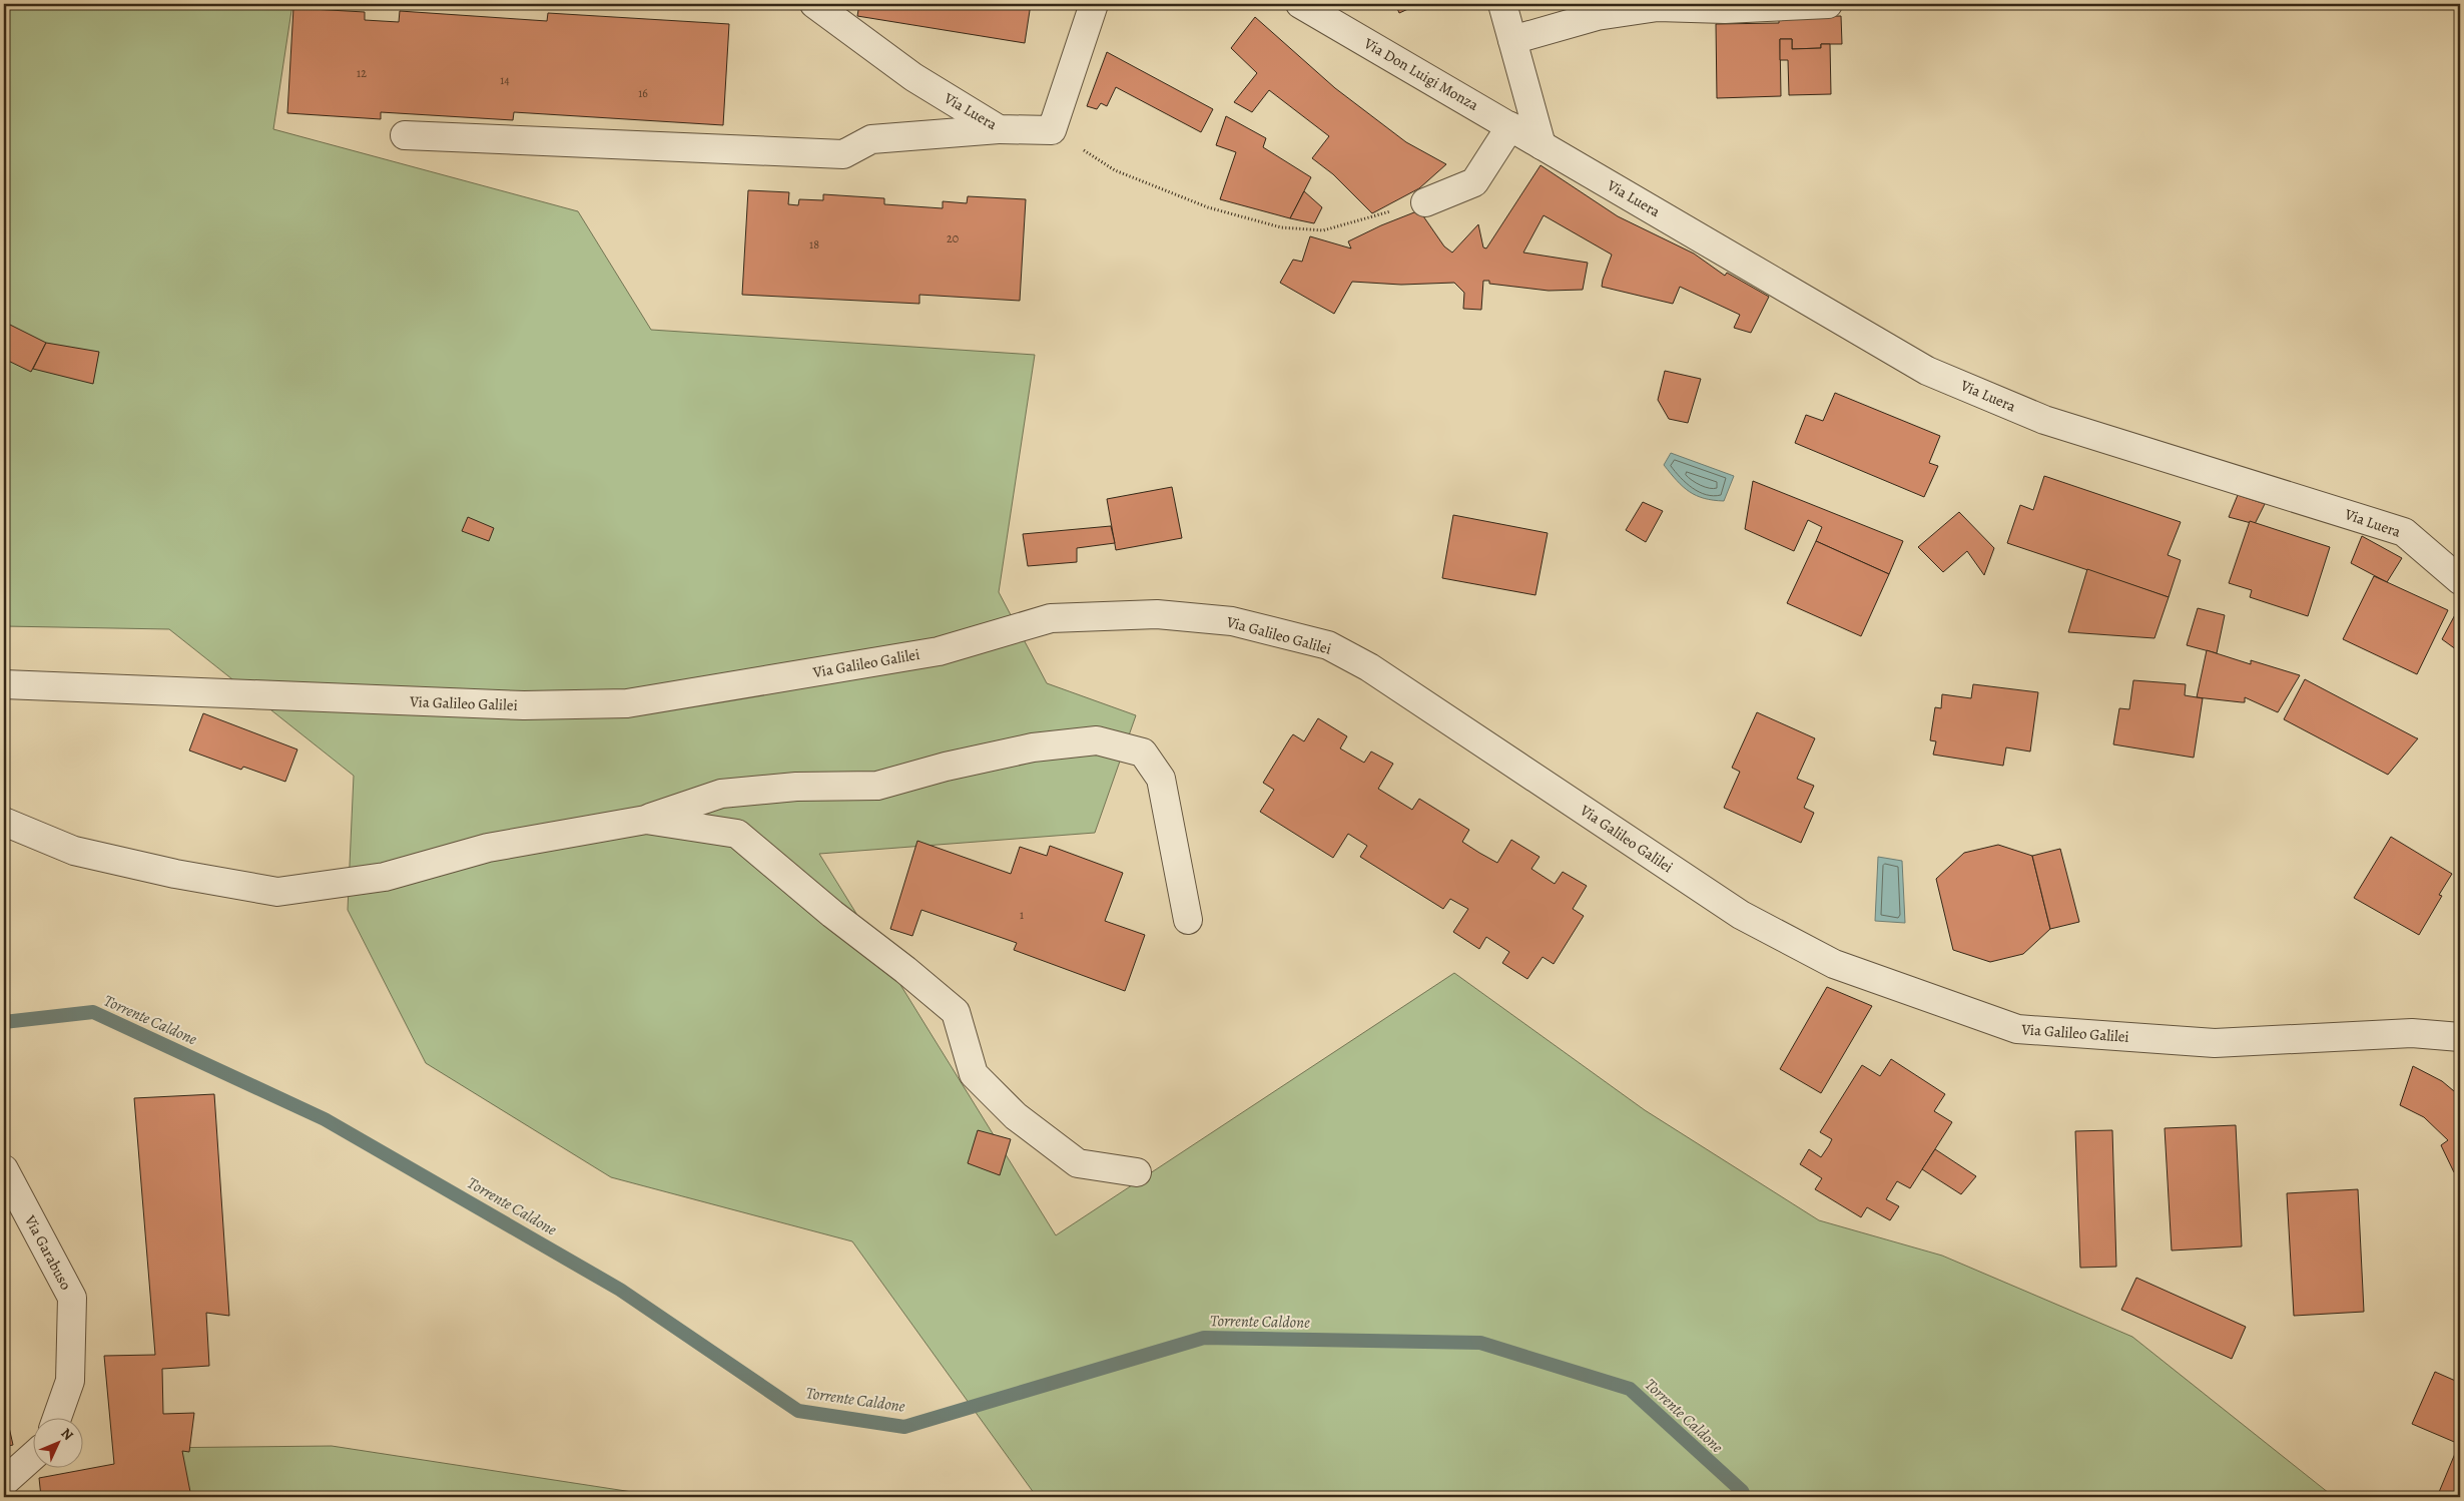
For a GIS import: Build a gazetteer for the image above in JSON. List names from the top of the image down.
{
  "streets": {
    "street": [
      "Via Don Luigi Monza",
      "Via Luera",
      "Via Galileo Galilei",
      "Via Garabuso"
    ]
  },
  "crossings": [
    ["Via Don Luigi Monza", "Via Luera"]
  ],
  "water": ["Torrente Caldone"],
  "house_numbers": [
    "12",
    "14",
    "16",
    "20",
    "18",
    "1"
  ],
  "north": "top right"
}
